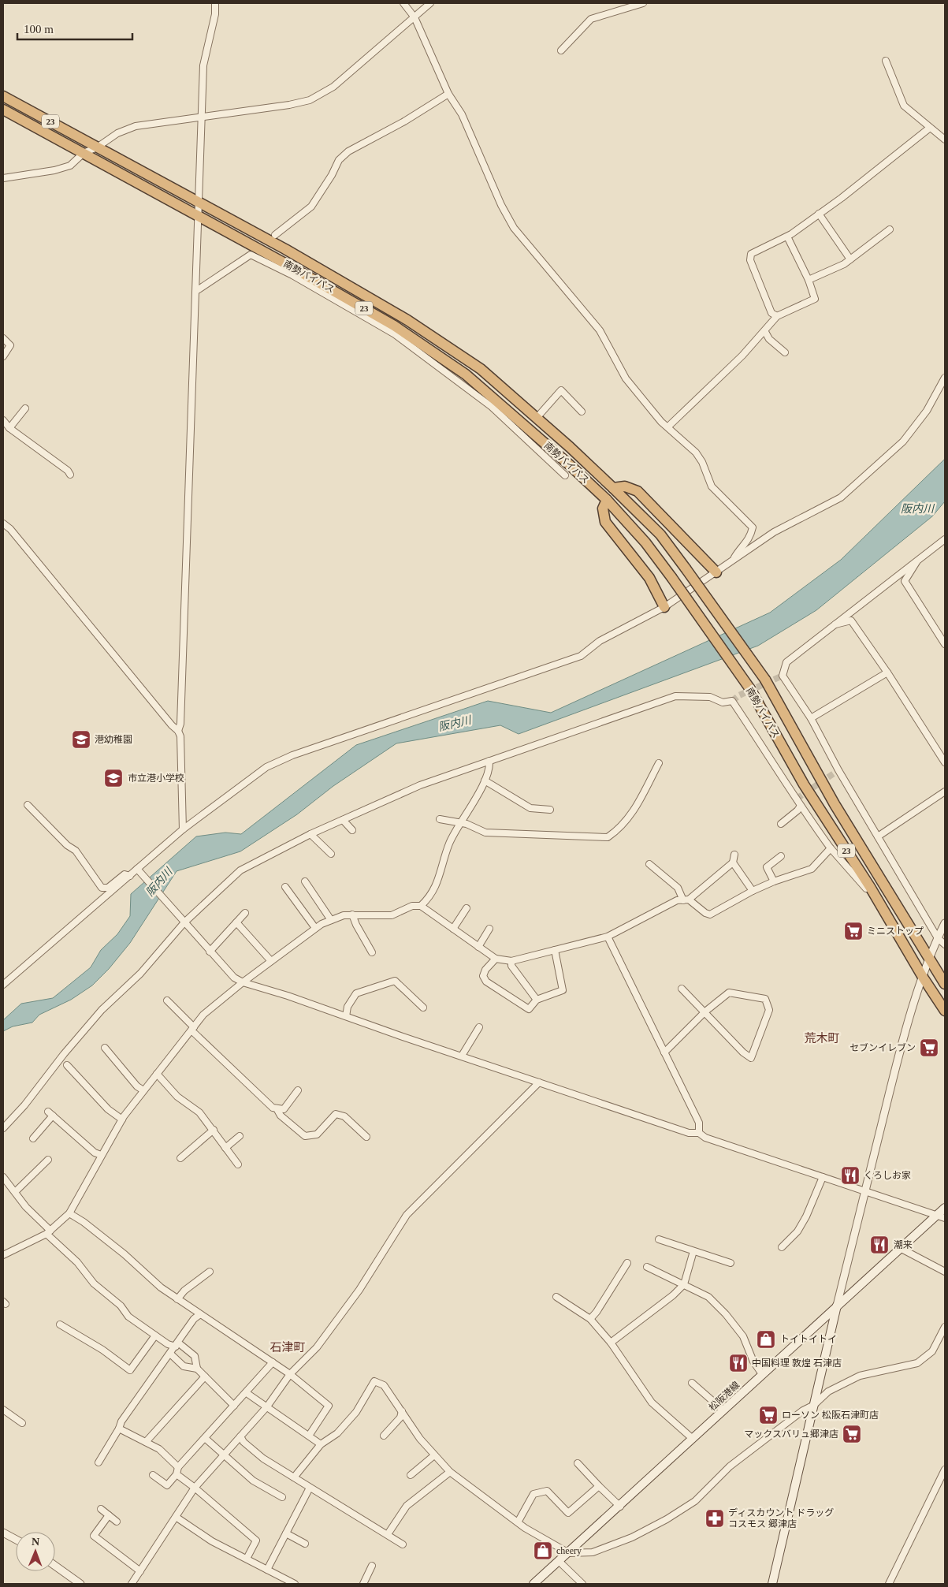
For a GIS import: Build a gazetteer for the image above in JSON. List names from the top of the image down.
{
  "streets": {
    "highway": ["23", "南勢バイパス"],
    "main road": ["松阪港線"]
  },
  "districts": ["荒木町", "石津町"],
  "water": ["阪内川"],
  "places": {
    "school or university": ["港幼稚園", "市立港小学校"],
    "supermarket": [
      "ミニストップ",
      "セブンイレブン",
      "ローソン 松阪石津町店",
      "マックスバリュ郷津店"
    ],
    "restaurant": ["くろしお家", "潮来", "中国料理 敦煌 石津店"],
    "shop": ["トイトイトイ", "cheery"],
    "pharmacy": ["ディスカウント ドラッグ コスモス 郷津店"]
  },
  "scale_bar": "100 m",
  "north": "top"
}
